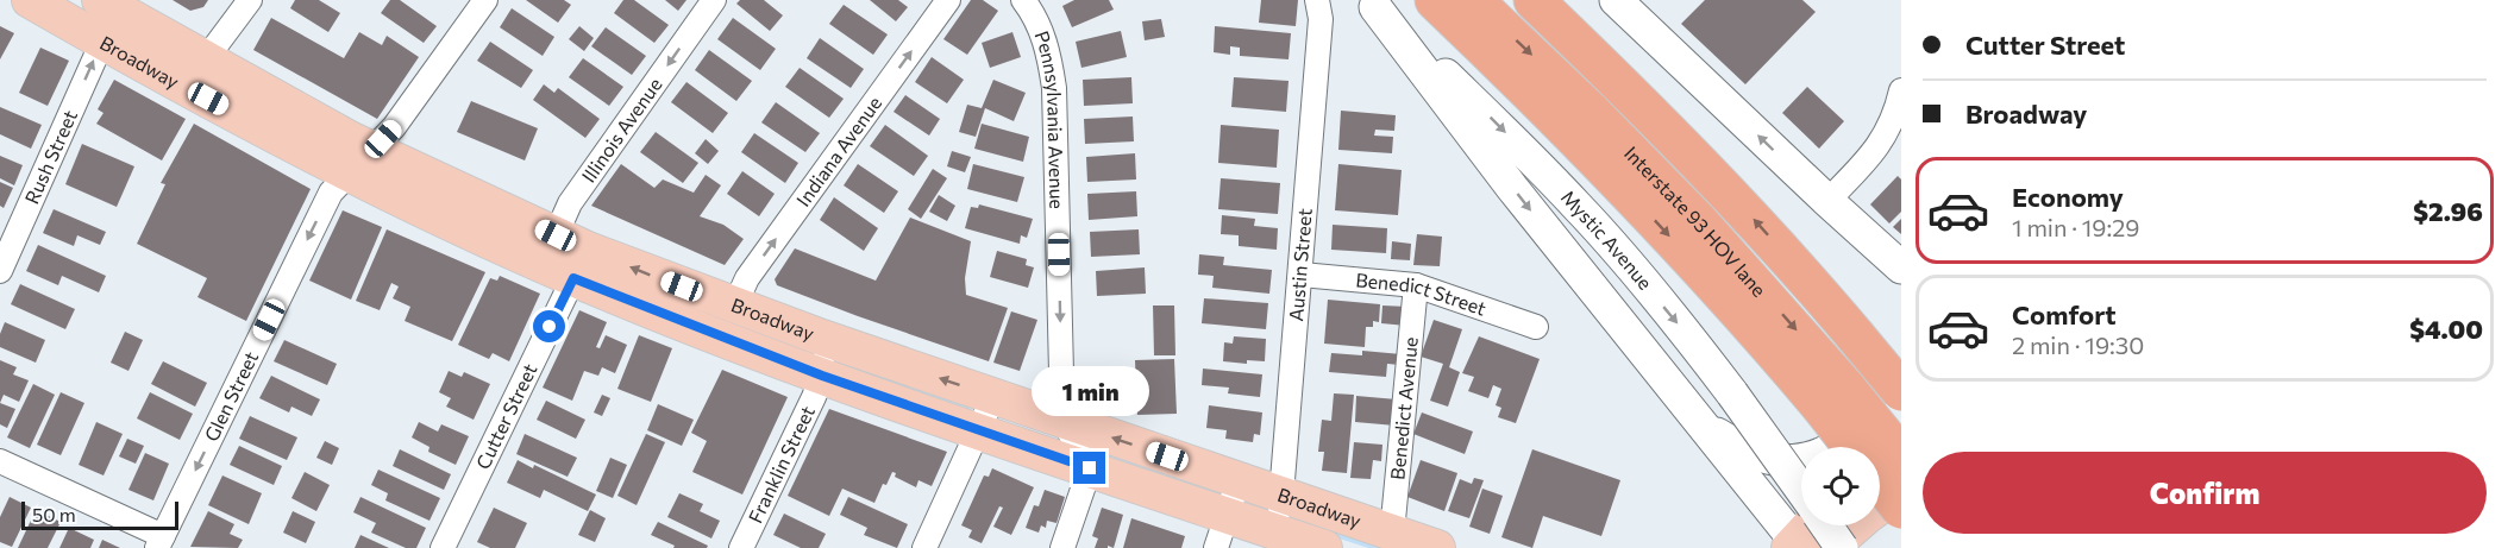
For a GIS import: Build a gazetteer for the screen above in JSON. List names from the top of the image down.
{
  "streets": {
    "highway": ["Interstate 93 HOV lane"],
    "main road": ["Broadway", "Mystic Avenue"],
    "street": [
      "Pennsylvania Avenue",
      "Illinois Avenue",
      "Indiana Avenue",
      "Rush Street",
      "Austin Street",
      "Benedict Street",
      "Glen Street",
      "Benedict Avenue",
      "Cutter Street",
      "Franklin Street"
    ]
  },
  "crossings": [
    ["Broadway", "Pennsylvania Avenue"],
    ["Broadway", "Illinois Avenue"],
    ["Broadway", "Indiana Avenue"],
    ["Broadway", "Rush Street"],
    ["Broadway", "Austin Street"],
    ["Broadway", "Glen Street"],
    ["Broadway", "Benedict Avenue"],
    ["Broadway", "Cutter Street"],
    ["Broadway", "Franklin Street"],
    ["Illinois Avenue", "Cutter Street"],
    ["Austin Street", "Benedict Street"],
    ["Benedict Street", "Benedict Avenue"]
  ],
  "one_way": [
    "Pennsylvania Avenue",
    "Illinois Avenue",
    "Indiana Avenue",
    "Rush Street",
    "Glen Street"
  ],
  "scale_bar": "50 m",
  "page": {
    "banner": ["Cutter Street", "Broadway"],
    "list": [
      {
        "name": "Economy",
        "note": "1 min · 19:29",
        "value": "$2.96"
      },
      {
        "name": "Comfort",
        "note": "2 min · 19:30",
        "value": "$4.00"
      }
    ],
    "bubble": "1 min",
    "buttons": "Confirm",
    "scale": "50 m"
  }
}
